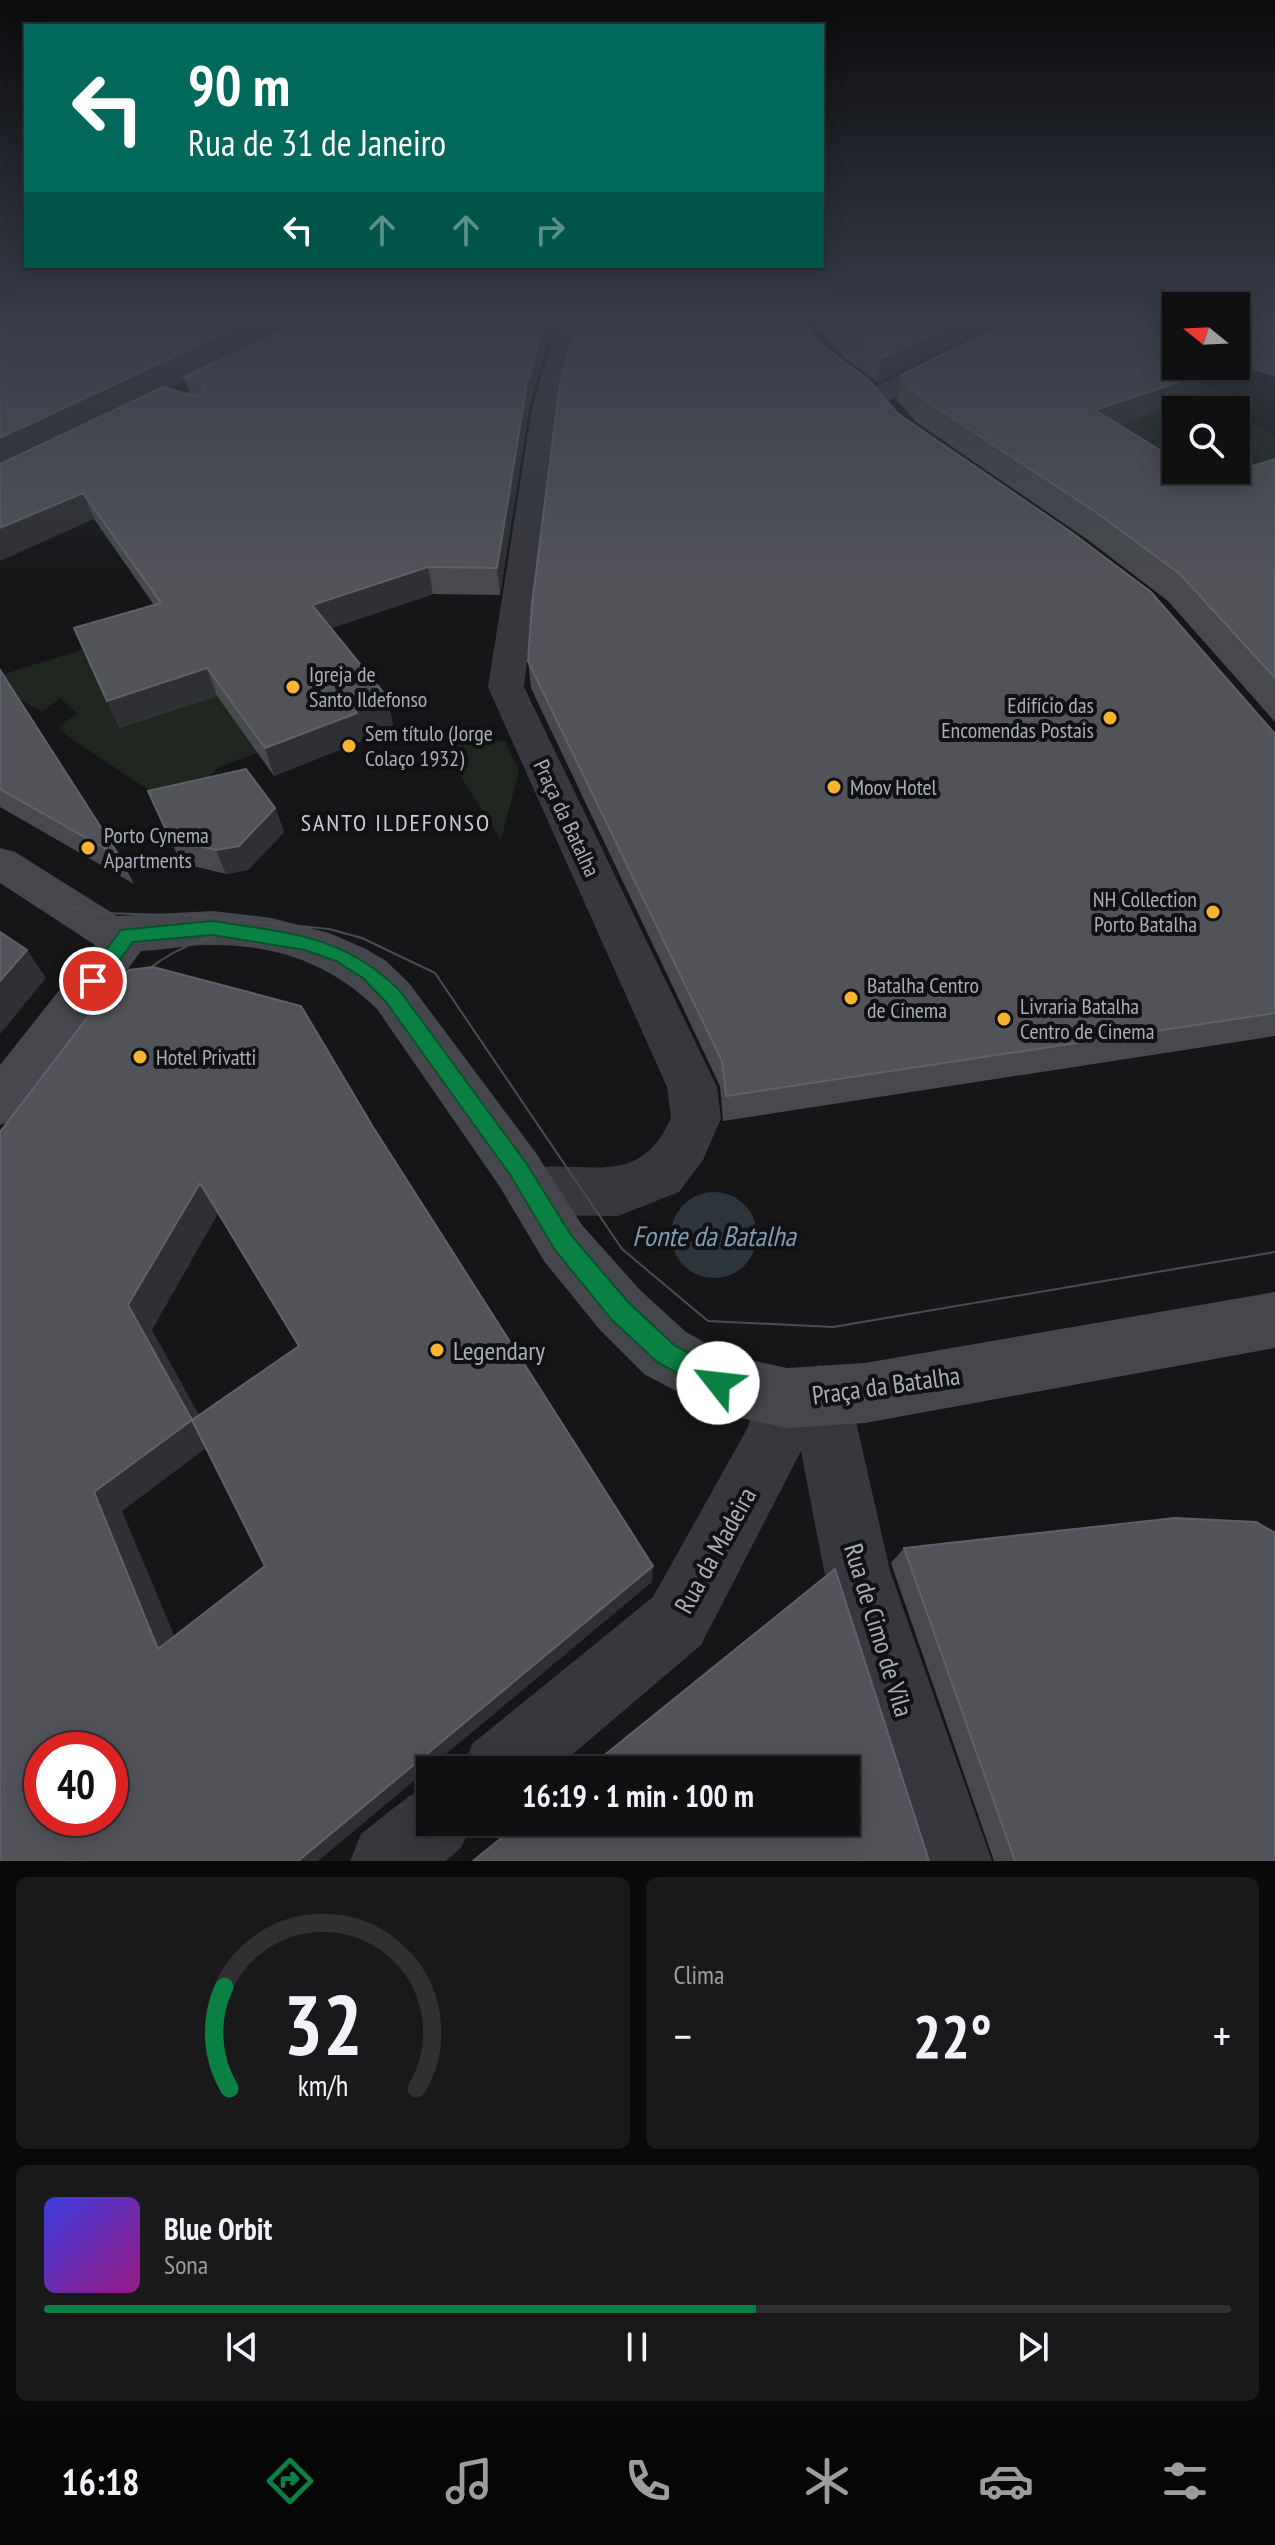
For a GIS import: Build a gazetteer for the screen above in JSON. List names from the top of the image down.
{
  "streets": {
    "street": ["Praça da Batalha", "Rua da Madeira", "Rua de Cimo de Vila"]
  },
  "crossings": [
    ["Praça da Batalha", "Rua da Madeira"],
    ["Praça da Batalha", "Rua de Cimo de Vila"],
    ["Rua da Madeira", "Rua de Cimo de Vila"]
  ],
  "districts": ["SANTO ILDEFONSO"],
  "water": ["Fonte da Batalha"],
  "places": [
    "Igreja de Santo Ildefonso",
    "Edifício das Encomendas Postais",
    "Sem título (Jorge Colaço 1932)",
    "Moov Hotel",
    "Porto Cynema Apartments",
    "NH Collection Porto Batalha",
    "Batalha Centro de Cinema",
    "Livraria Batalha Centro de Cinema",
    "Hotel Privatti",
    "Legendary"
  ],
  "north": "left",
  "page": {
    "turn": ["90 m", "Rua de 31 de Janeiro"],
    "limit": "40",
    "trip": "16:19 · 1 min · 100 m",
    "tile": "Clima",
    "heat": ["−", "22°", "+"],
    "song": ["Blue Orbit", "Sona"],
    "tabs": "16:18",
    "gauge": ["32", "km/h"]
  }
}
